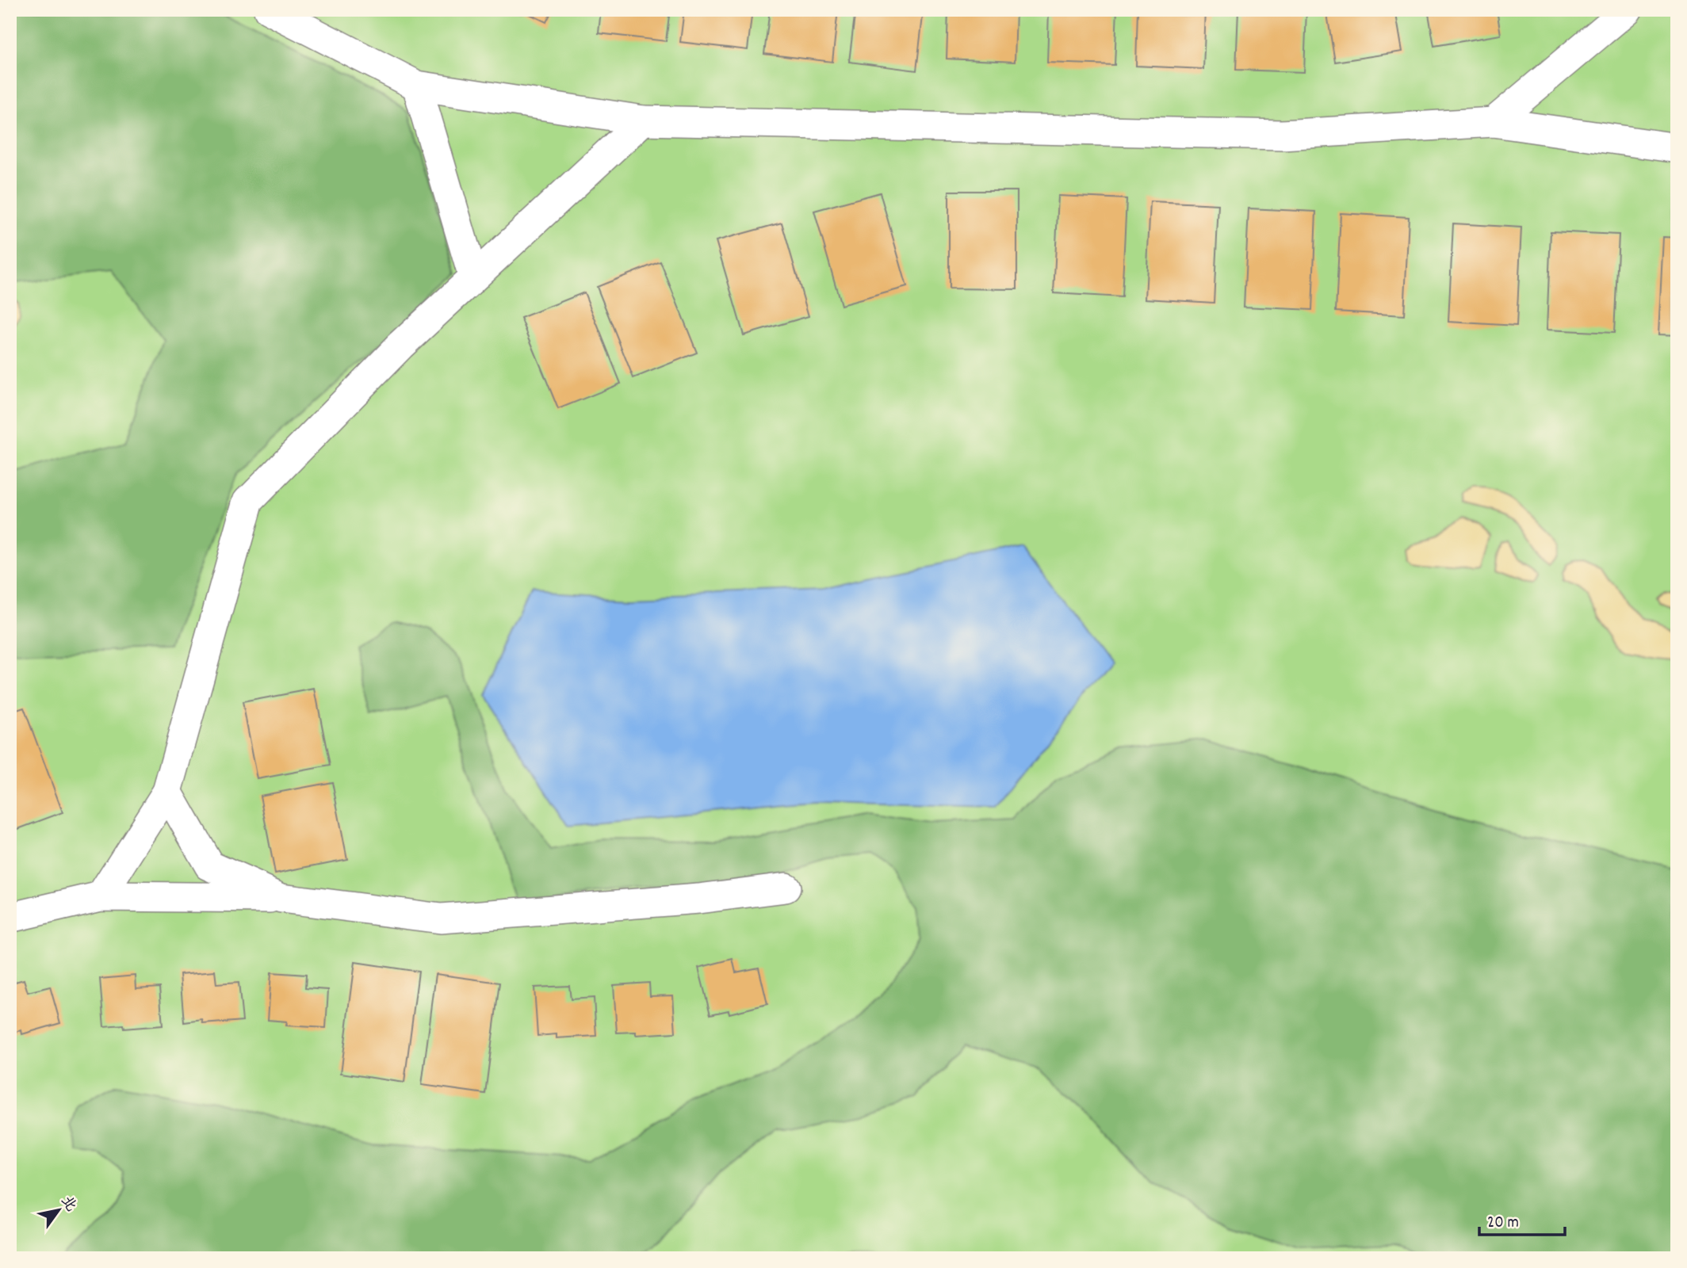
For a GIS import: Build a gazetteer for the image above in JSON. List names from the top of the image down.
{
  "scale_bar": "20 m",
  "north": "top right"
}
